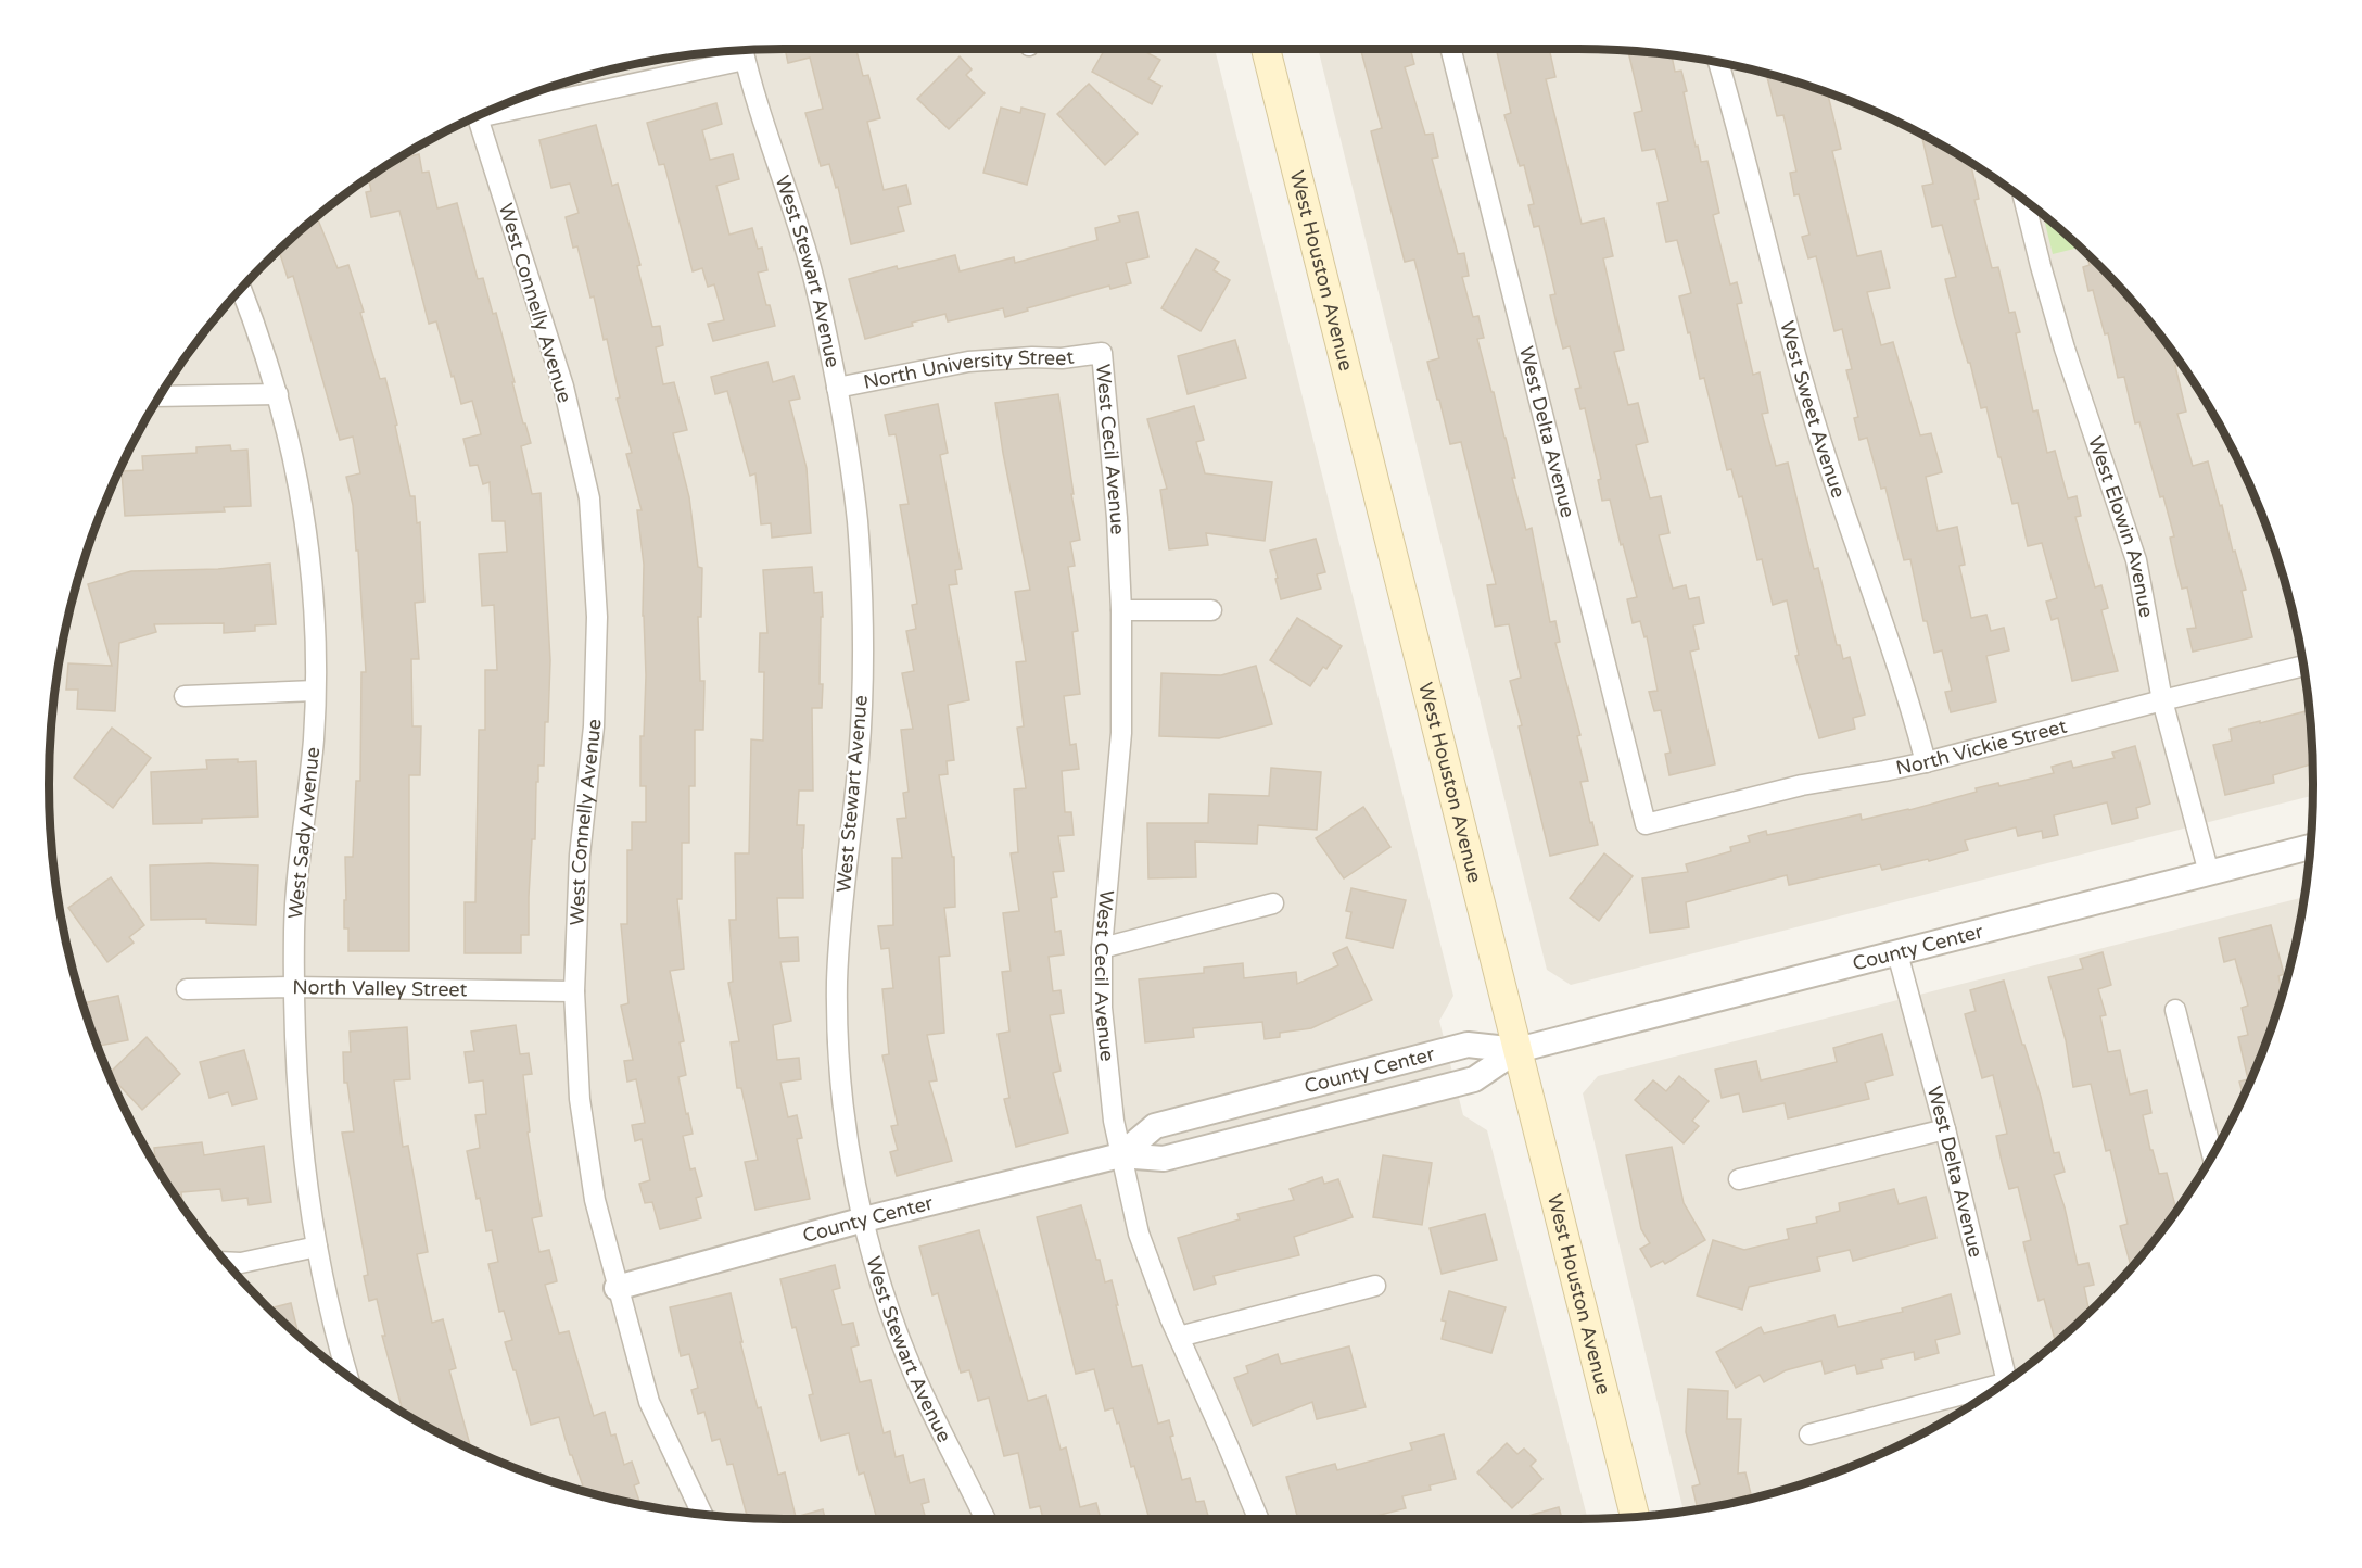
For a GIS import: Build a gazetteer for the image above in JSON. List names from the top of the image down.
{
  "streets": {
    "main road": ["West Houston Avenue"],
    "street": [
      "West Stewart Avenue",
      "West Connelly Avenue",
      "North University Street",
      "West Sweet Avenue",
      "West Delta Avenue",
      "West Cecil Avenue",
      "West Elowin Avenue",
      "North Vickie Street",
      "West Sady Avenue",
      "County Center",
      "North Valley Street"
    ]
  },
  "crossings": [
    ["West Houston Avenue", "County Center"],
    ["West Stewart Avenue", "West Connelly Avenue"],
    ["West Stewart Avenue", "North University Street"],
    ["West Stewart Avenue", "County Center"],
    ["West Connelly Avenue", "County Center"],
    ["West Connelly Avenue", "North Valley Street"],
    ["North University Street", "West Cecil Avenue"],
    ["West Sweet Avenue", "North Vickie Street"],
    ["West Delta Avenue", "North Vickie Street"],
    ["West Delta Avenue", "County Center"],
    ["West Cecil Avenue", "County Center"],
    ["West Elowin Avenue", "North Vickie Street"],
    ["West Elowin Avenue", "County Center"],
    ["West Sady Avenue", "North Valley Street"]
  ]
}
